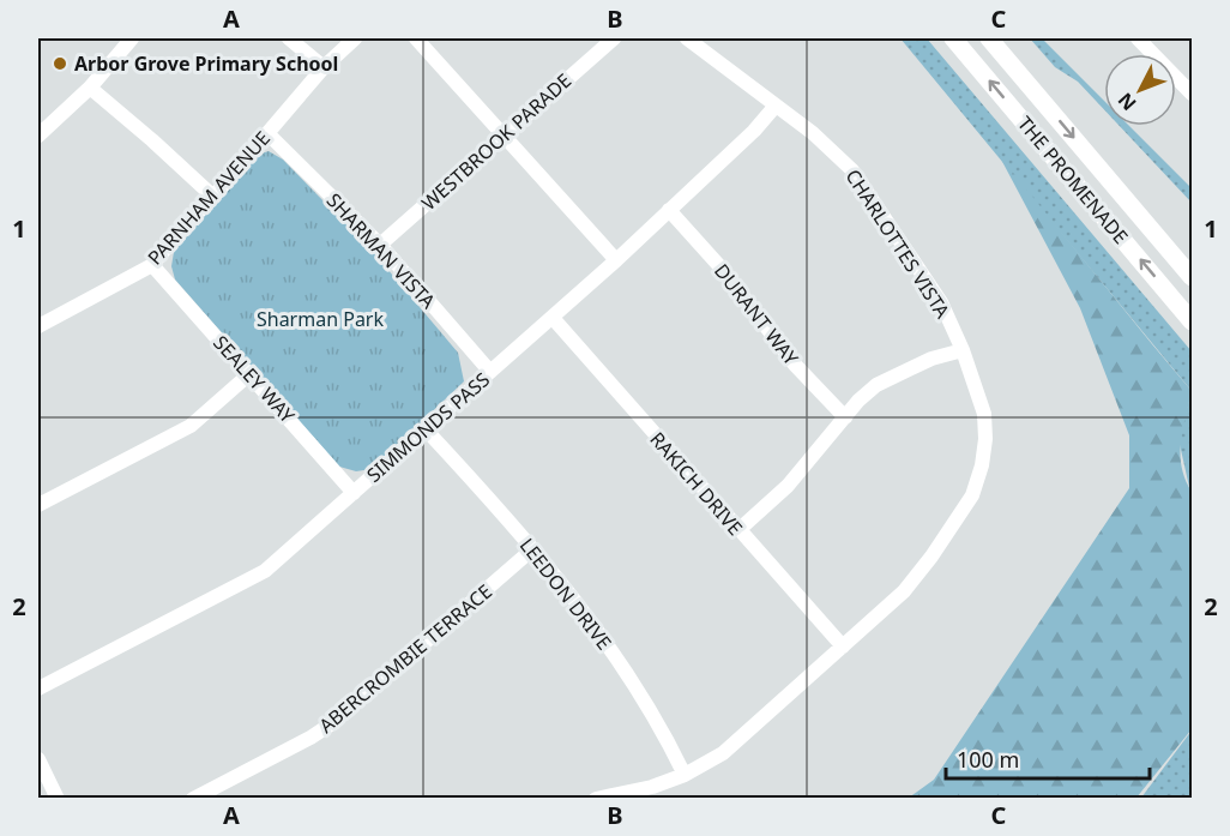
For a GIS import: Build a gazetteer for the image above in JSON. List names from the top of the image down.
{
  "streets": {
    "main road": ["THE PROMENADE"],
    "street": [
      "WESTBROOK PARADE",
      "PARNHAM AVENUE",
      "CHARLOTTES VISTA",
      "SHARMAN VISTA",
      "DURANT WAY",
      "SEALEY WAY",
      "SIMMONDS PASS",
      "RAKICH DRIVE",
      "LEEDON DRIVE",
      "ABERCROMBIE TERRACE"
    ]
  },
  "crossings": [
    ["WESTBROOK PARADE", "SHARMAN VISTA"],
    ["PARNHAM AVENUE", "SHARMAN VISTA"],
    ["PARNHAM AVENUE", "SEALEY WAY"],
    ["CHARLOTTES VISTA", "SIMMONDS PASS"],
    ["CHARLOTTES VISTA", "RAKICH DRIVE"],
    ["CHARLOTTES VISTA", "LEEDON DRIVE"],
    ["SHARMAN VISTA", "SIMMONDS PASS"],
    ["DURANT WAY", "SIMMONDS PASS"],
    ["SEALEY WAY", "SIMMONDS PASS"],
    ["SIMMONDS PASS", "RAKICH DRIVE"],
    ["SIMMONDS PASS", "LEEDON DRIVE"],
    ["LEEDON DRIVE", "ABERCROMBIE TERRACE"]
  ],
  "parks": ["Sharman Park"],
  "places": ["Arbor Grove Primary School"],
  "scale_bar": "100 m",
  "north": "bottom left",
  "grid": {
    "columns": ["A", "B", "C"],
    "rows": ["1", "2"]
  }
}
